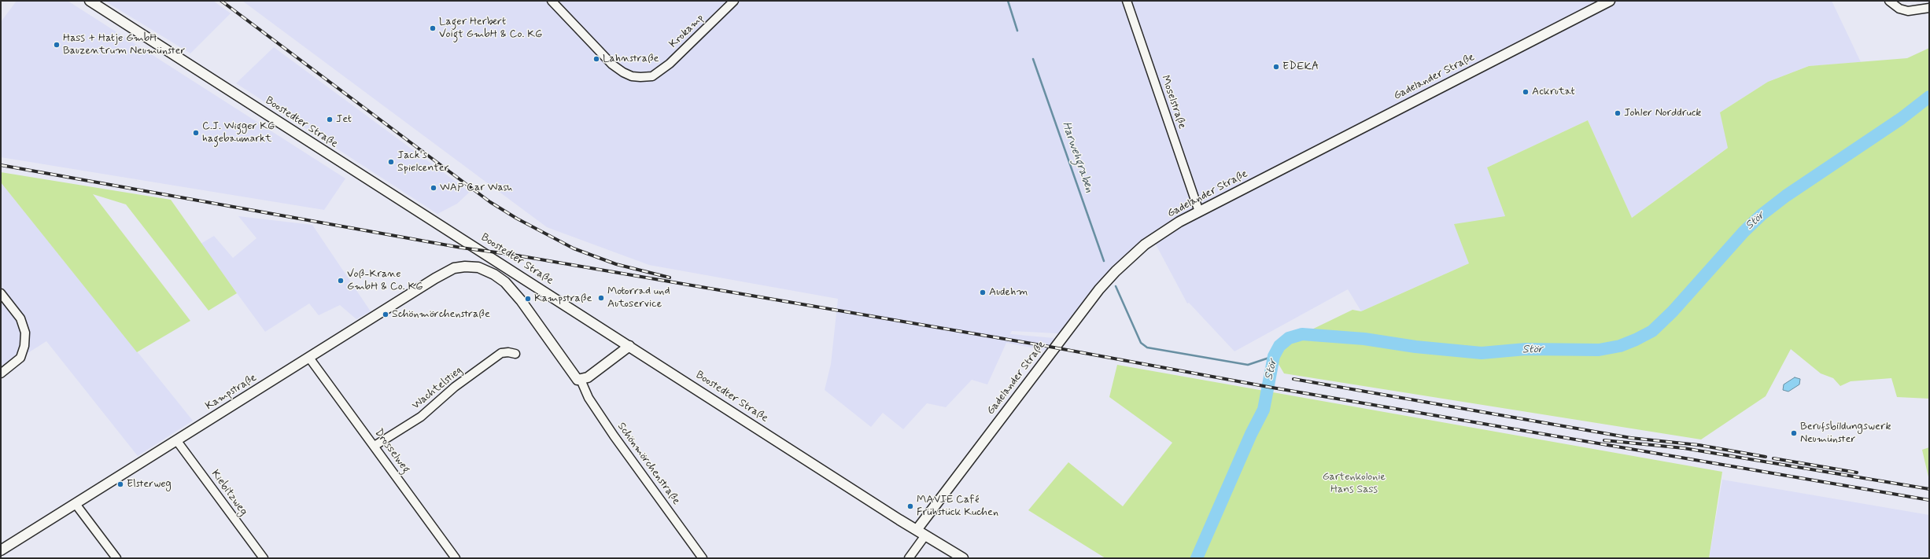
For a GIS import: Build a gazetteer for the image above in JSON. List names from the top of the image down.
{
  "streets": {
    "street": [
      "Krokamp",
      "Gadelander Straße",
      "Moselstraße",
      "Boostedter Straße",
      "Wachtelstieg",
      "Kampstraße",
      "Drosselweg",
      "Schönmörchenstraße",
      "Kiebitzweg"
    ]
  },
  "crossings": [
    ["Gadelander Straße", "Moselstraße"],
    ["Gadelander Straße", "Boostedter Straße"],
    ["Wachtelstieg", "Drosselweg"],
    ["Kampstraße", "Drosselweg"],
    ["Kampstraße", "Schönmörchenstraße"],
    ["Kampstraße", "Kiebitzweg"]
  ],
  "water": ["Harwehgraben", "Stör"],
  "parks": ["Gartenkolonie Hans Sass"],
  "places": [
    "Lager Herbert Voigt GmbH & Co. KG",
    "Hass + Hatje GmbH Bauzentrum Neumünster",
    "Lahnstraße",
    "EDEKA",
    "Ackrutat",
    "Johler Norddruck",
    "Jet",
    "C.J. Wigger KG hagebaumarkt",
    "Jack's Spielcenter",
    "WAP Car Wash",
    "Voß-Krane GmbH & Co. KG",
    "Audehm",
    "Motorrad und Autoservice",
    "Kampstraße",
    "Schönmörchenstraße",
    "Berufsbildungswerk Neumünster",
    "Elsterweg",
    "MAVIE Café Frühstück Kuchen"
  ]
}
